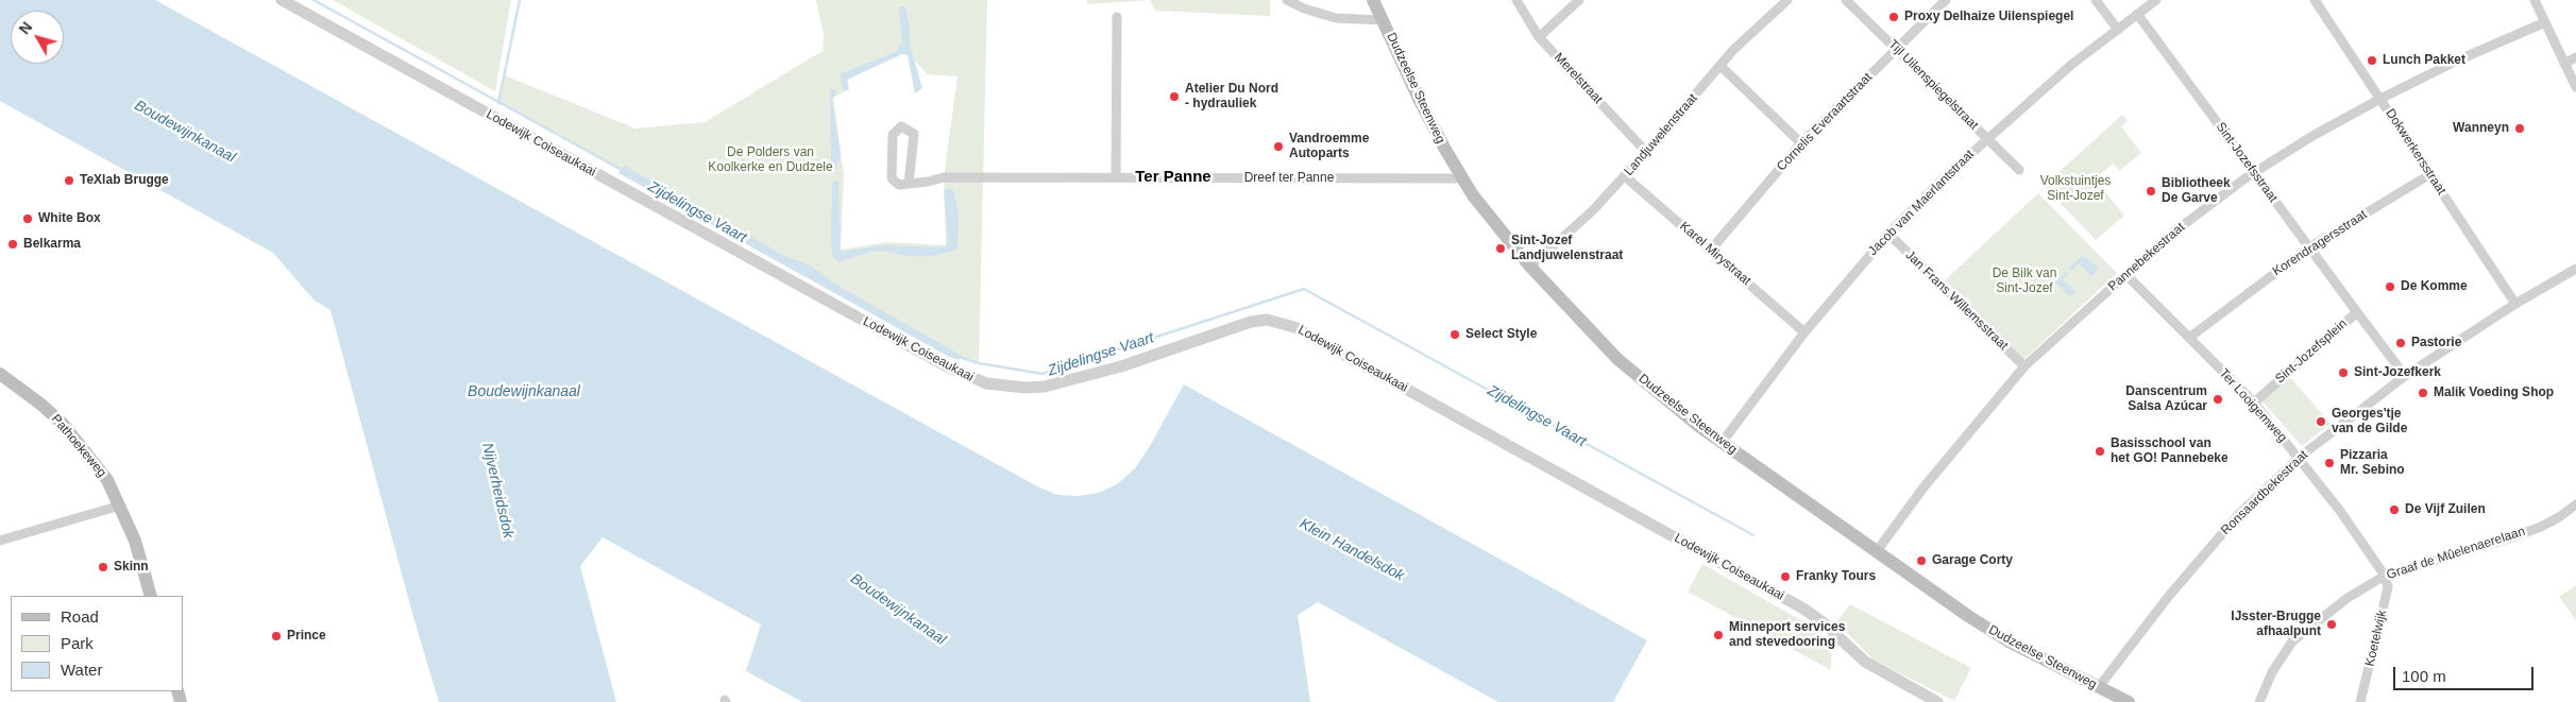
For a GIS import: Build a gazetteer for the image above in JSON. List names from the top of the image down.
{
  "streets": {
    "main road": ["Dudzeelse Steenweg", "Pathoekeweg"],
    "street": [
      "Merelstraat",
      "Tijl Uilenspiegelstraat",
      "Cornelis Everaartstraat",
      "Landjuwelenstraat",
      "Lodewijk Coiseaukaai",
      "Dokwerkersstraat",
      "Sint-Jozefsstraat",
      "Dreef ter Panne",
      "Jacob van Maerlantstraat",
      "Korendragersstraat",
      "Karel Mirystraat",
      "Pannebekestraat",
      "Jan Frans Willemsstraat",
      "Sint-Jozefsplein",
      "Ter Looigemweg",
      "Ronsaardbekestraat",
      "Graaf de Mûelenaerelaan",
      "Koetelwijk"
    ]
  },
  "crossings": [
    ["Merelstraat", "Landjuwelenstraat"],
    ["Tijl Uilenspiegelstraat", "Cornelis Everaartstraat"],
    ["Tijl Uilenspiegelstraat", "Jacob van Maerlantstraat"],
    ["Dudzeelse Steenweg", "Landjuwelenstraat"],
    ["Dudzeelse Steenweg", "Dreef ter Panne"],
    ["Dudzeelse Steenweg", "Jacob van Maerlantstraat"],
    ["Dudzeelse Steenweg", "Pannebekestraat"],
    ["Dudzeelse Steenweg", "Ronsaardbekestraat"],
    ["Cornelis Everaartstraat", "Karel Mirystraat"],
    ["Landjuwelenstraat", "Karel Mirystraat"],
    ["Dokwerkersstraat", "Korendragersstraat"],
    ["Dokwerkersstraat", "Pannebekestraat"],
    ["Dokwerkersstraat", "Ronsaardbekestraat"],
    ["Sint-Jozefsstraat", "Jacob van Maerlantstraat"],
    ["Sint-Jozefsstraat", "Korendragersstraat"],
    ["Sint-Jozefsstraat", "Pannebekestraat"],
    ["Sint-Jozefsstraat", "Sint-Jozefsplein"],
    ["Jacob van Maerlantstraat", "Karel Mirystraat"],
    ["Jacob van Maerlantstraat", "Jan Frans Willemsstraat"],
    ["Korendragersstraat", "Ter Looigemweg"],
    ["Pannebekestraat", "Jan Frans Willemsstraat"],
    ["Pannebekestraat", "Ter Looigemweg"],
    ["Sint-Jozefsplein", "Ter Looigemweg"],
    ["Sint-Jozefsplein", "Ronsaardbekestraat"],
    ["Ter Looigemweg", "Ronsaardbekestraat"],
    ["Ter Looigemweg", "Graaf de Mûelenaerelaan"],
    ["Ter Looigemweg", "Koetelwijk"],
    ["Graaf de Mûelenaerelaan", "Koetelwijk"]
  ],
  "districts": ["Ter Panne"],
  "water": [
    "Boudewijnkanaal",
    "Zijdelingse Vaart",
    "Nijverheidsdok",
    "Klein Handelsdok"
  ],
  "parks": ["De Polders van Koolkerke en Dudzele", "Volkstuintjes Sint-Jozef", "De Bilk van Sint-Jozef"],
  "places": [
    "Proxy Delhaize Uilenspiegel",
    "Lunch Pakket",
    "Atelier Du Nord - hydrauliek",
    "Wanneyn",
    "Vandroemme Autoparts",
    "TeXlab Brugge",
    "Bibliotheek De Garve",
    "White Box",
    "Belkarma",
    "Sint-Jozef Landjuwelenstraat",
    "De Komme",
    "Select Style",
    "Pastorie",
    "Sint-Jozefkerk",
    "Malik Voeding Shop",
    "Danscentrum Salsa Azúcar",
    "Georges'tje van de Gilde",
    "Basisschool van het GO! Pannebeke",
    "Pizzaria Mr. Sebino",
    "De Vijf Zuilen",
    "Garage Corty",
    "Skinn",
    "Franky Tours",
    "IJsster-Brugge afhaalpunt",
    "Minneport services and stevedooring",
    "Prince"
  ],
  "legend": ["Road", "Park", "Water"],
  "scale_bar": "100 m",
  "north": "top left"
}
